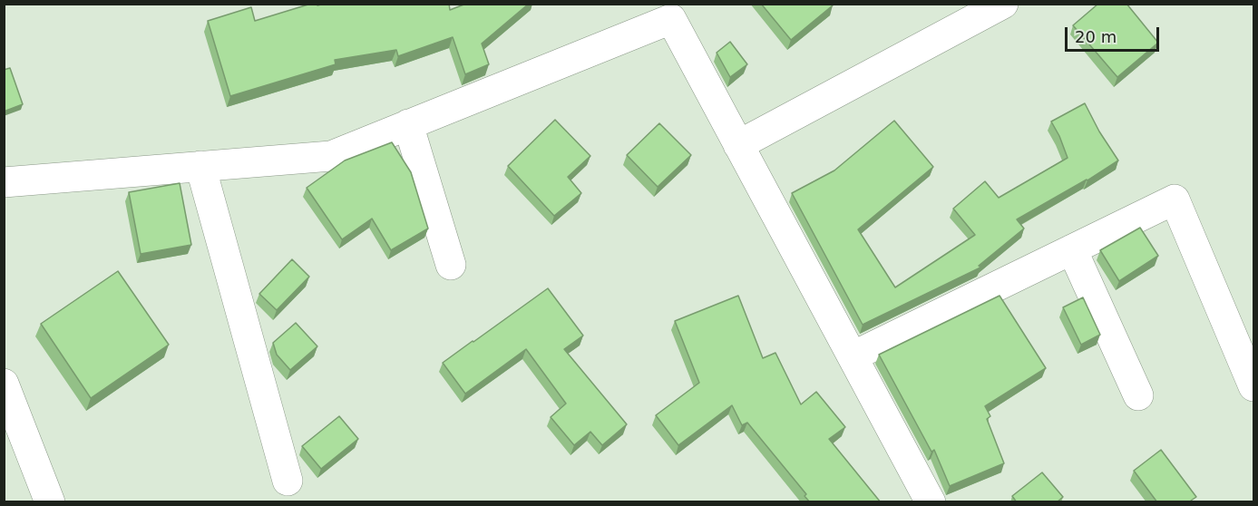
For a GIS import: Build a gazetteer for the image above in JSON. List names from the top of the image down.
{
  "scale_bar": "20 m"
}
